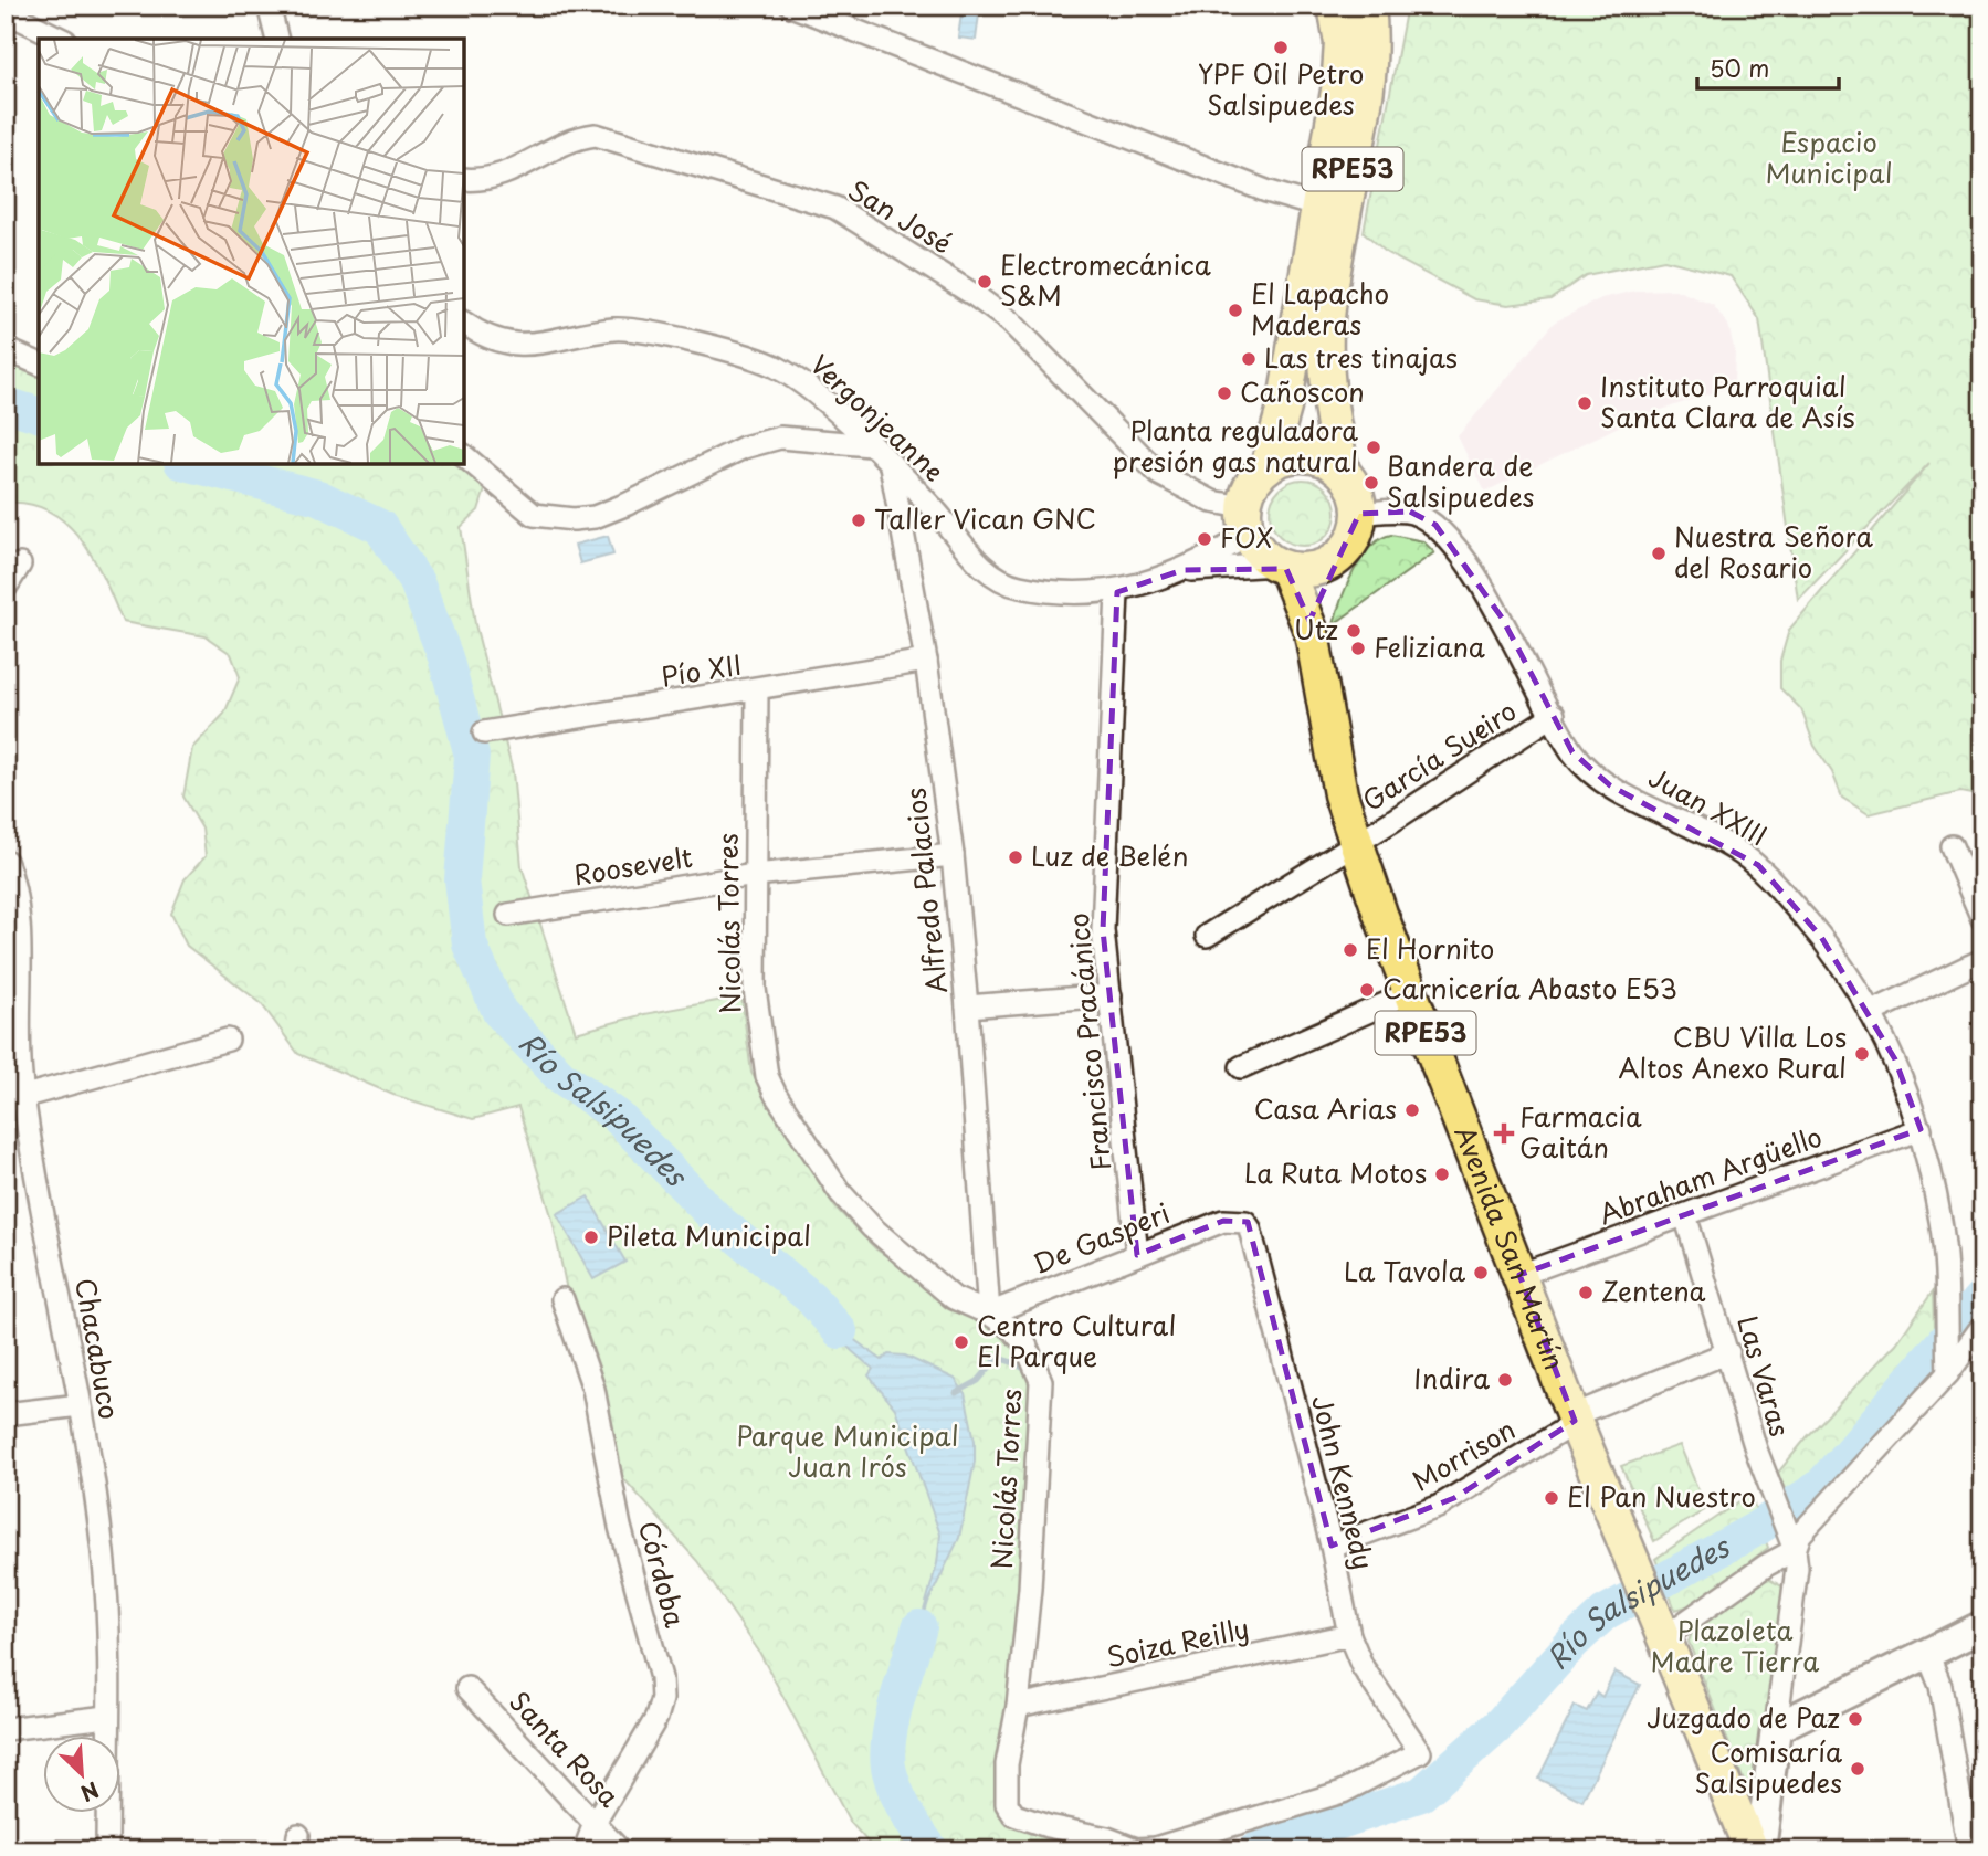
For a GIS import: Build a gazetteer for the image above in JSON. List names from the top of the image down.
{
  "streets": {
    "main road": ["RPE53", "Avenida San Martín"],
    "street": [
      "San José",
      "Vergonjeanne",
      "Pío XII",
      "García Sueiro",
      "Juan XXIII",
      "Roosevelt",
      "Alfredo Palacios",
      "Nicolás Torres",
      "Francisco Pracánico",
      "Abraham Argüello",
      "De Gasperi",
      "Chacabuco",
      "Las Varas",
      "Morrison",
      "John Kennedy",
      "Córdoba",
      "Soiza Reilly",
      "Santa Rosa"
    ]
  },
  "crossings": [
    ["RPE53", "San José"],
    ["RPE53", "Vergonjeanne"],
    ["RPE53", "Juan XXIII"],
    ["RPE53", "Avenida San Martín"],
    ["San José", "Vergonjeanne"],
    ["San José", "Juan XXIII"],
    ["San José", "Avenida San Martín"],
    ["Vergonjeanne", "Juan XXIII"],
    ["Vergonjeanne", "Alfredo Palacios"],
    ["Vergonjeanne", "Francisco Pracánico"],
    ["Vergonjeanne", "Avenida San Martín"],
    ["Pío XII", "Alfredo Palacios"],
    ["Pío XII", "Nicolás Torres"],
    ["García Sueiro", "Juan XXIII"],
    ["García Sueiro", "Avenida San Martín"],
    ["Juan XXIII", "Abraham Argüello"],
    ["Juan XXIII", "Avenida San Martín"],
    ["Roosevelt", "Alfredo Palacios"],
    ["Roosevelt", "Nicolás Torres"],
    ["Alfredo Palacios", "Nicolás Torres"],
    ["Alfredo Palacios", "De Gasperi"],
    ["Nicolás Torres", "De Gasperi"],
    ["Nicolás Torres", "John Kennedy"],
    ["Nicolás Torres", "Soiza Reilly"],
    ["Francisco Pracánico", "De Gasperi"],
    ["Abraham Argüello", "Avenida San Martín"],
    ["Abraham Argüello", "Las Varas"],
    ["De Gasperi", "John Kennedy"],
    ["Avenida San Martín", "Morrison"],
    ["Las Varas", "Morrison"],
    ["Morrison", "John Kennedy"],
    ["John Kennedy", "Soiza Reilly"],
    ["Córdoba", "Santa Rosa"]
  ],
  "water": ["Río Salsipuedes"],
  "parks": ["Espacio Municipal", "Parque Municipal Juan Irós", "Plazoleta Madre Tierra"],
  "places": {
    "other": [
      "YPF Oil Petro Salsipuedes",
      "Electromecánica S&M",
      "El Lapacho Maderas",
      "Las tres tinajas",
      "Cañoscon",
      "Instituto Parroquial Santa Clara de Asís",
      "Planta reguladora presión gas natural",
      "Bandera de Salsipuedes",
      "Taller Vican GNC",
      "FOX",
      "Nuestra Señora del Rosario",
      "Utz",
      "Feliziana",
      "Luz de Belén",
      "El Hornito",
      "Carnicería Abasto E53",
      "CBU Villa Los Altos Anexo Rural",
      "Casa Arias",
      "La Ruta Motos",
      "Pileta Municipal",
      "La Tavola",
      "Zentena",
      "Centro Cultural El Parque",
      "Indira",
      "El Pan Nuestro",
      "Juzgado de Paz",
      "Comisaría Salsipuedes"
    ],
    "health": ["Farmacia Gaitán"]
  },
  "scale_bar": "50 m",
  "north": "bottom right"
}
